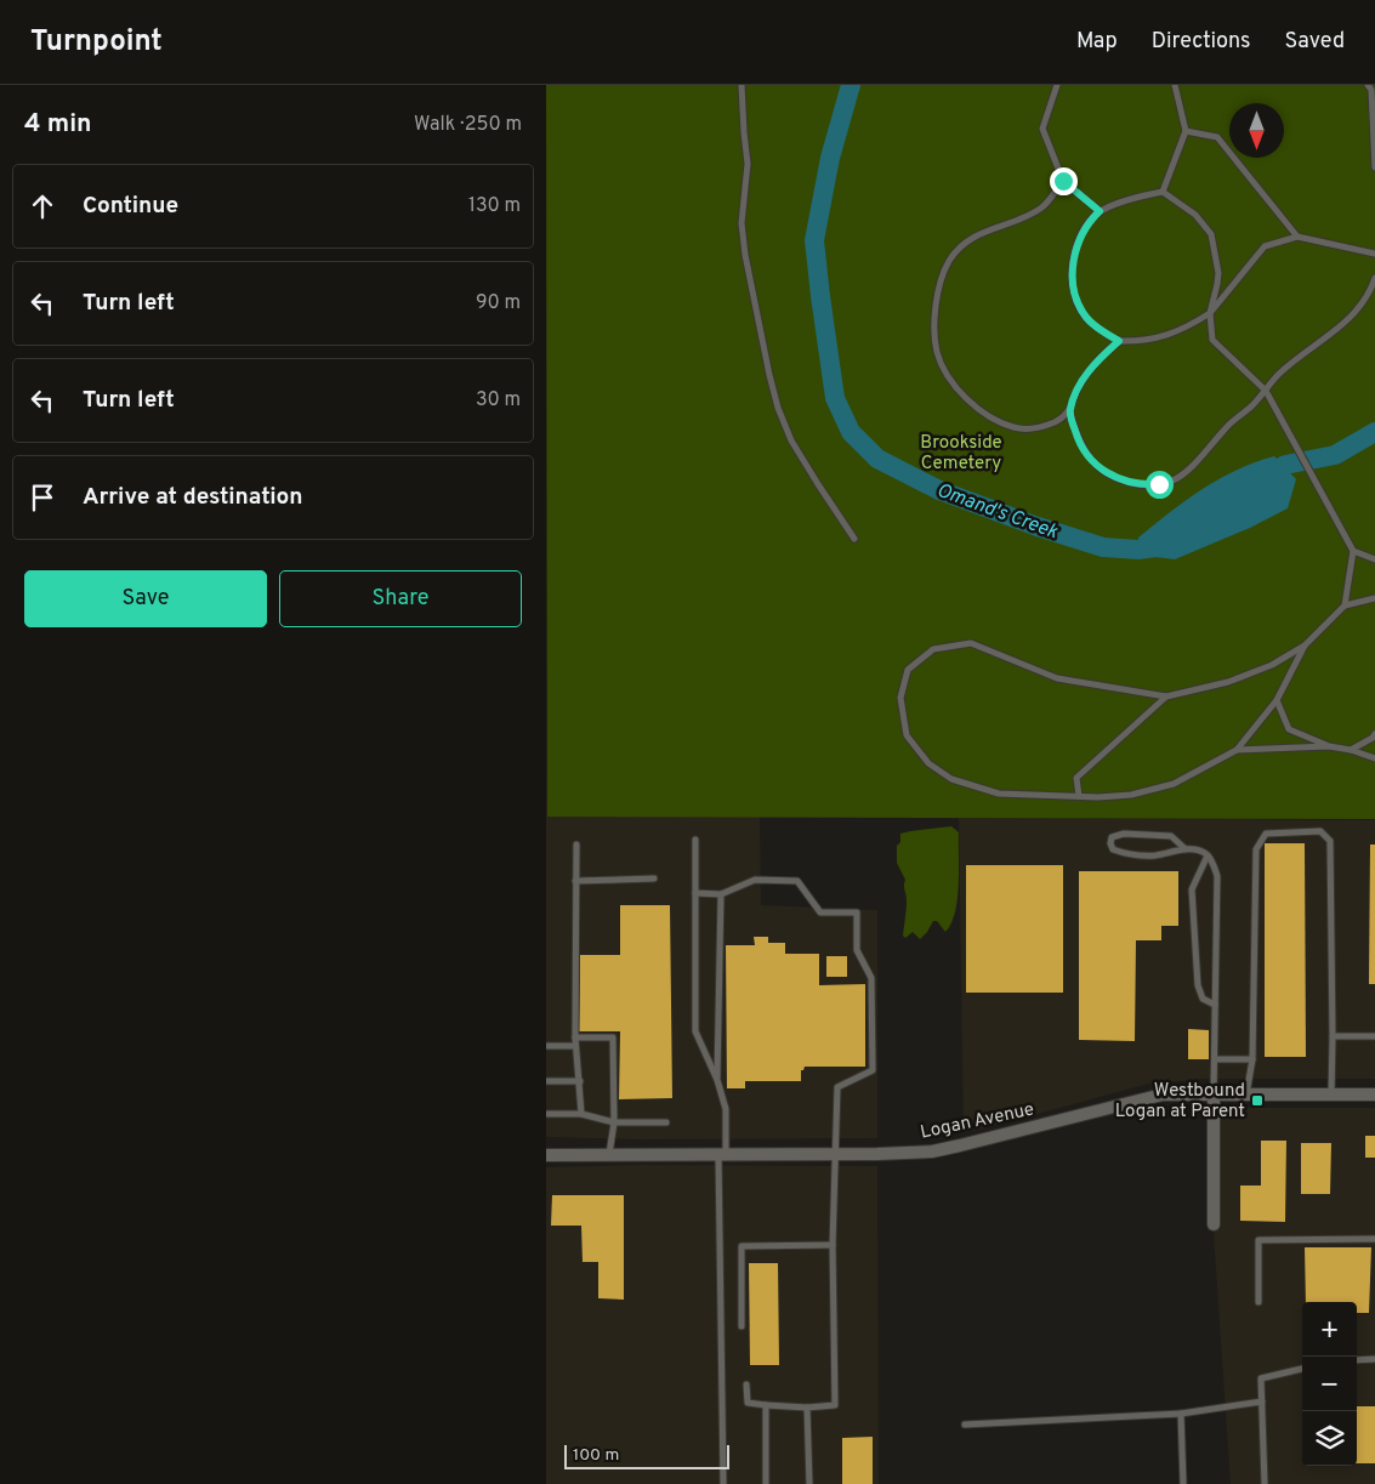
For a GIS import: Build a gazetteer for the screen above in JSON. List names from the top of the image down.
{
  "streets": {
    "street": ["Logan Avenue"]
  },
  "water": ["Omand's Creek"],
  "parks": ["Brookside Cemetery"],
  "places": {
    "transit": ["Westbound Logan at Parent"]
  },
  "scale_bar": "100 m",
  "north": "bottom",
  "page": {
    "header": "Turnpoint",
    "nav": ["Map", "Directions", "Saved"],
    "heading": ["4 min", "Walk · 250 m"],
    "list": [
      ["Continue", "130 m"],
      ["Turn left", "90 m"],
      ["Turn left", "30 m"],
      "Arrive at destination"
    ],
    "buttons": ["Save", "Share"],
    "map_buttons": ["+", "−"],
    "scale": "100 m"
  }
}
